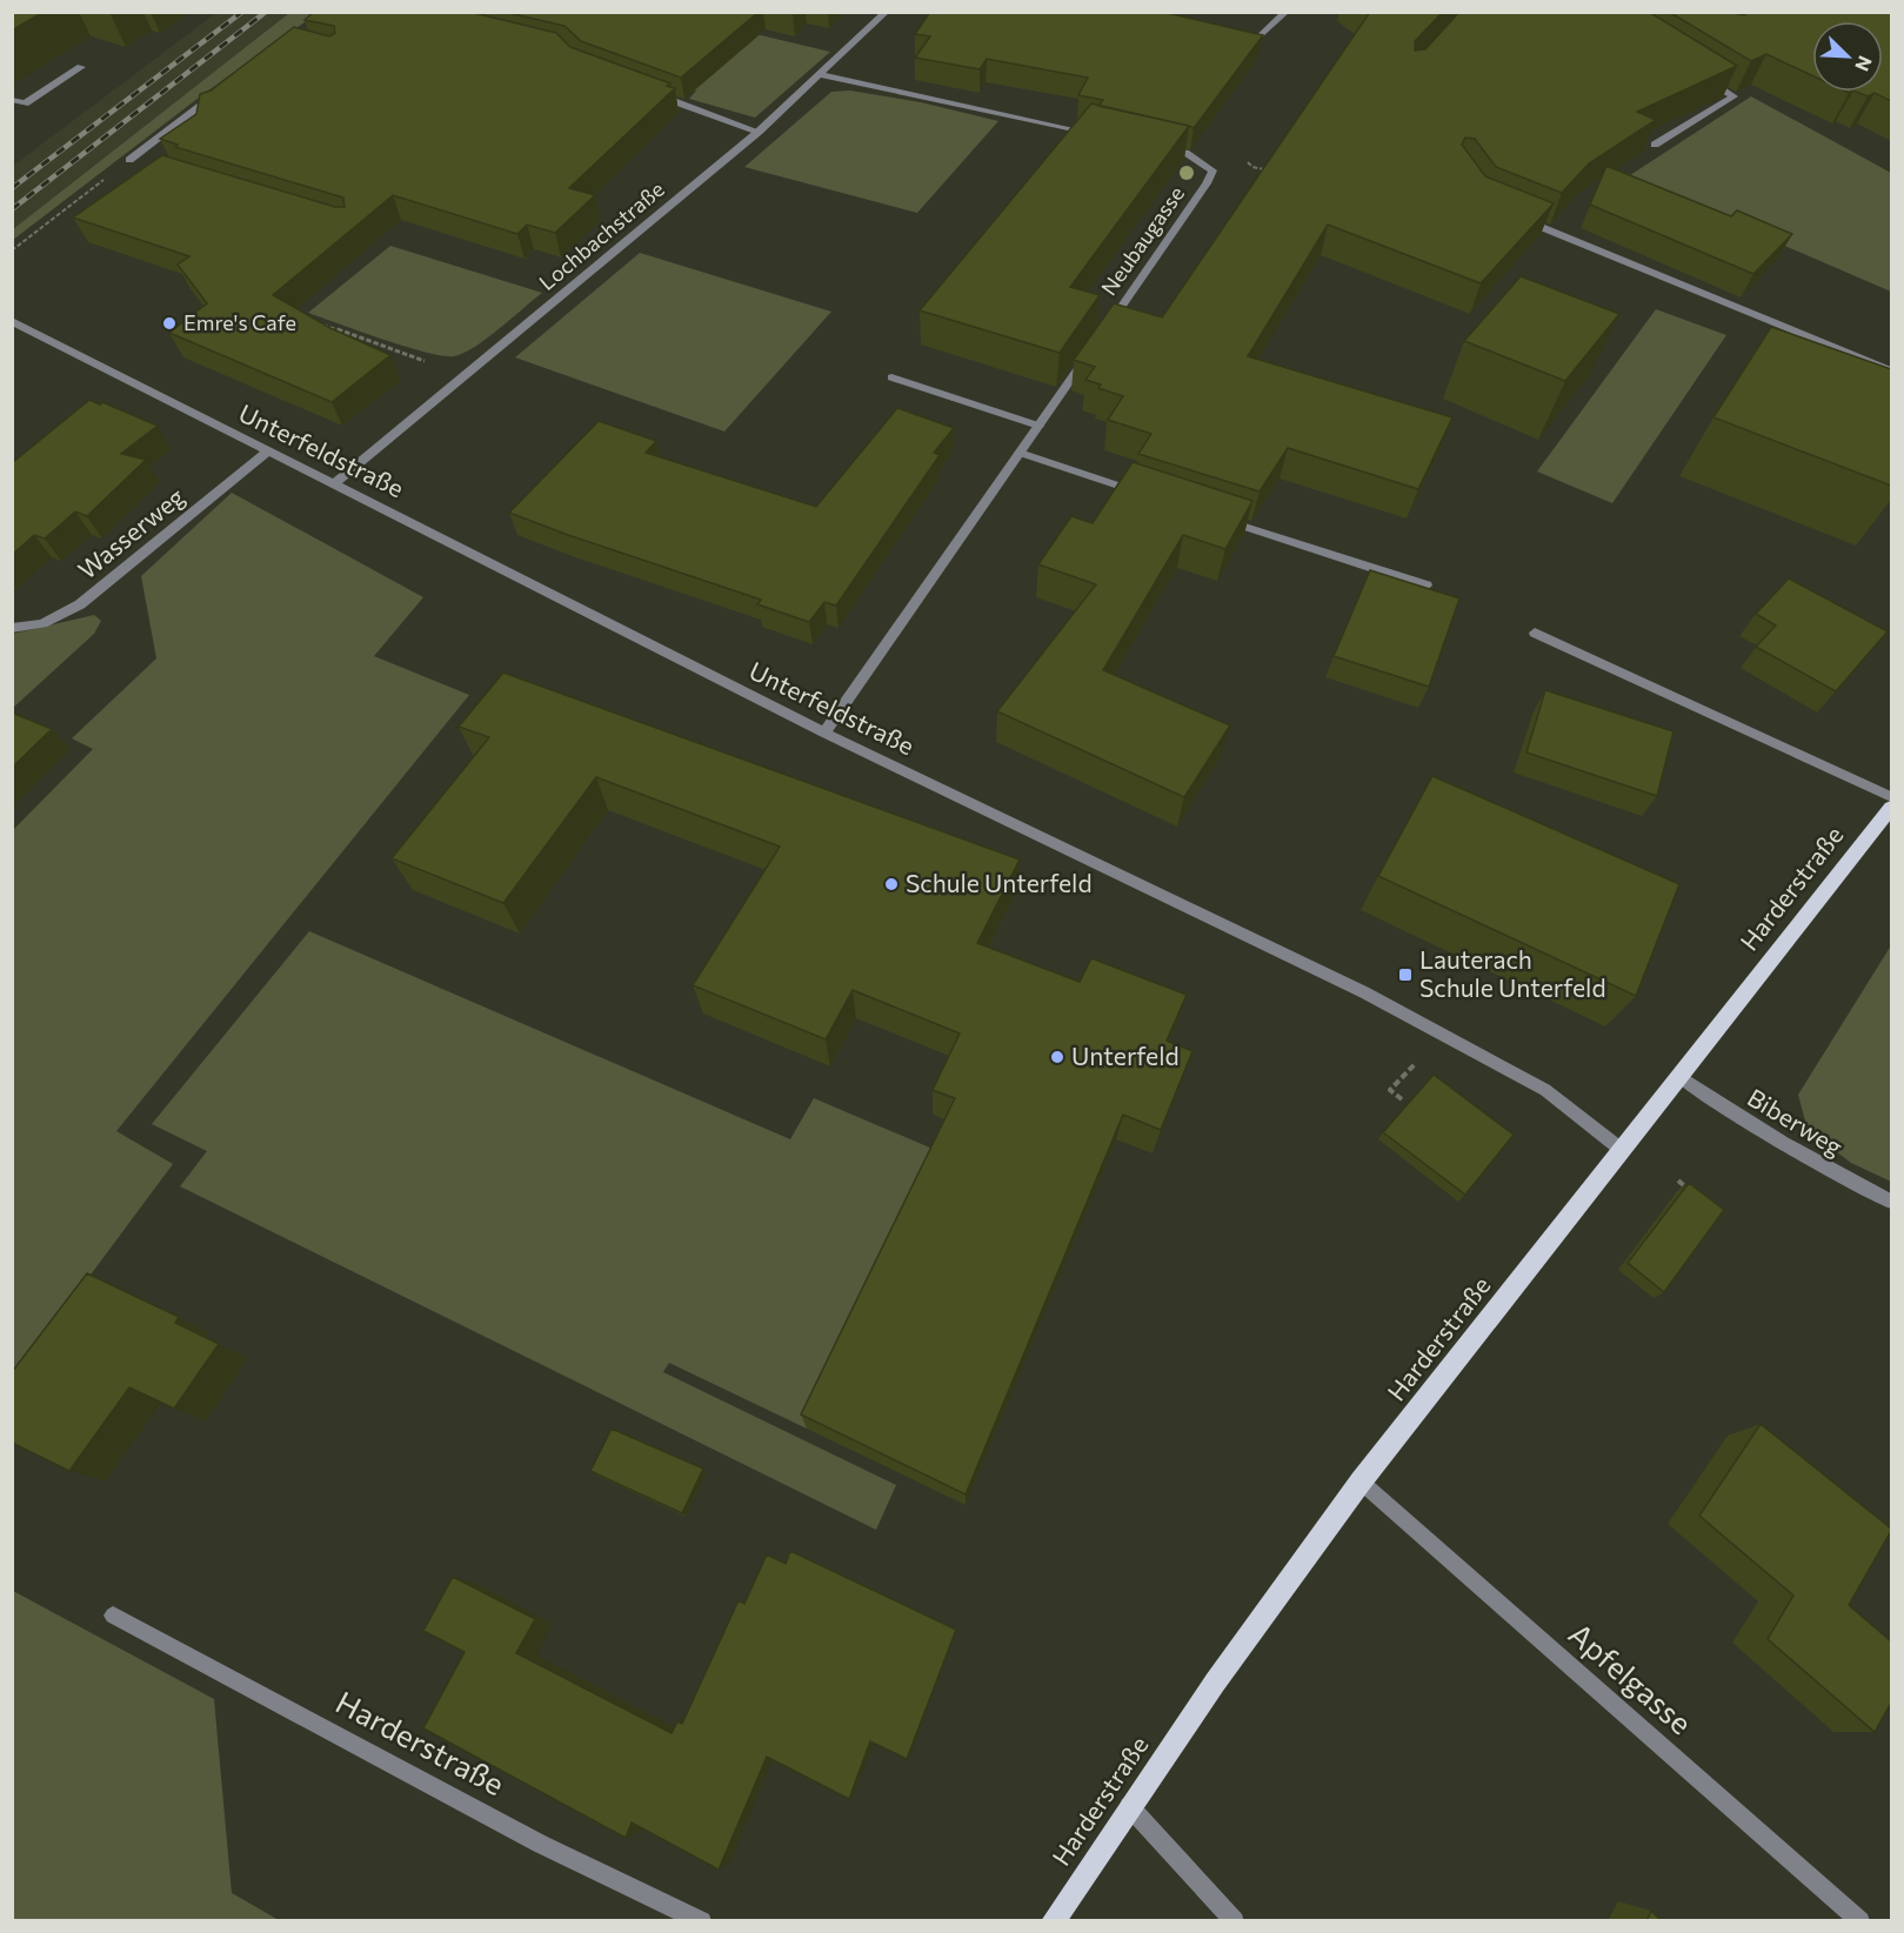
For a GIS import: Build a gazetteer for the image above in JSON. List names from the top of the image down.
{
  "streets": {
    "main road": ["Harderstraße"],
    "street": [
      "Lochbachstraße",
      "Neubaugasse",
      "Unterfeldstraße",
      "Wasserweg",
      "Biberweg",
      "Apfelgasse"
    ]
  },
  "crossings": [
    ["Lochbachstraße", "Unterfeldstraße"],
    ["Unterfeldstraße", "Wasserweg"],
    ["Unterfeldstraße", "Harderstraße"],
    ["Harderstraße", "Biberweg"],
    ["Harderstraße", "Apfelgasse"]
  ],
  "places": {
    "other": ["Emre's Cafe", "Schule Unterfeld", "Unterfeld"],
    "transit": ["Lauterach Schule Unterfeld"]
  },
  "north": "bottom right"
}
